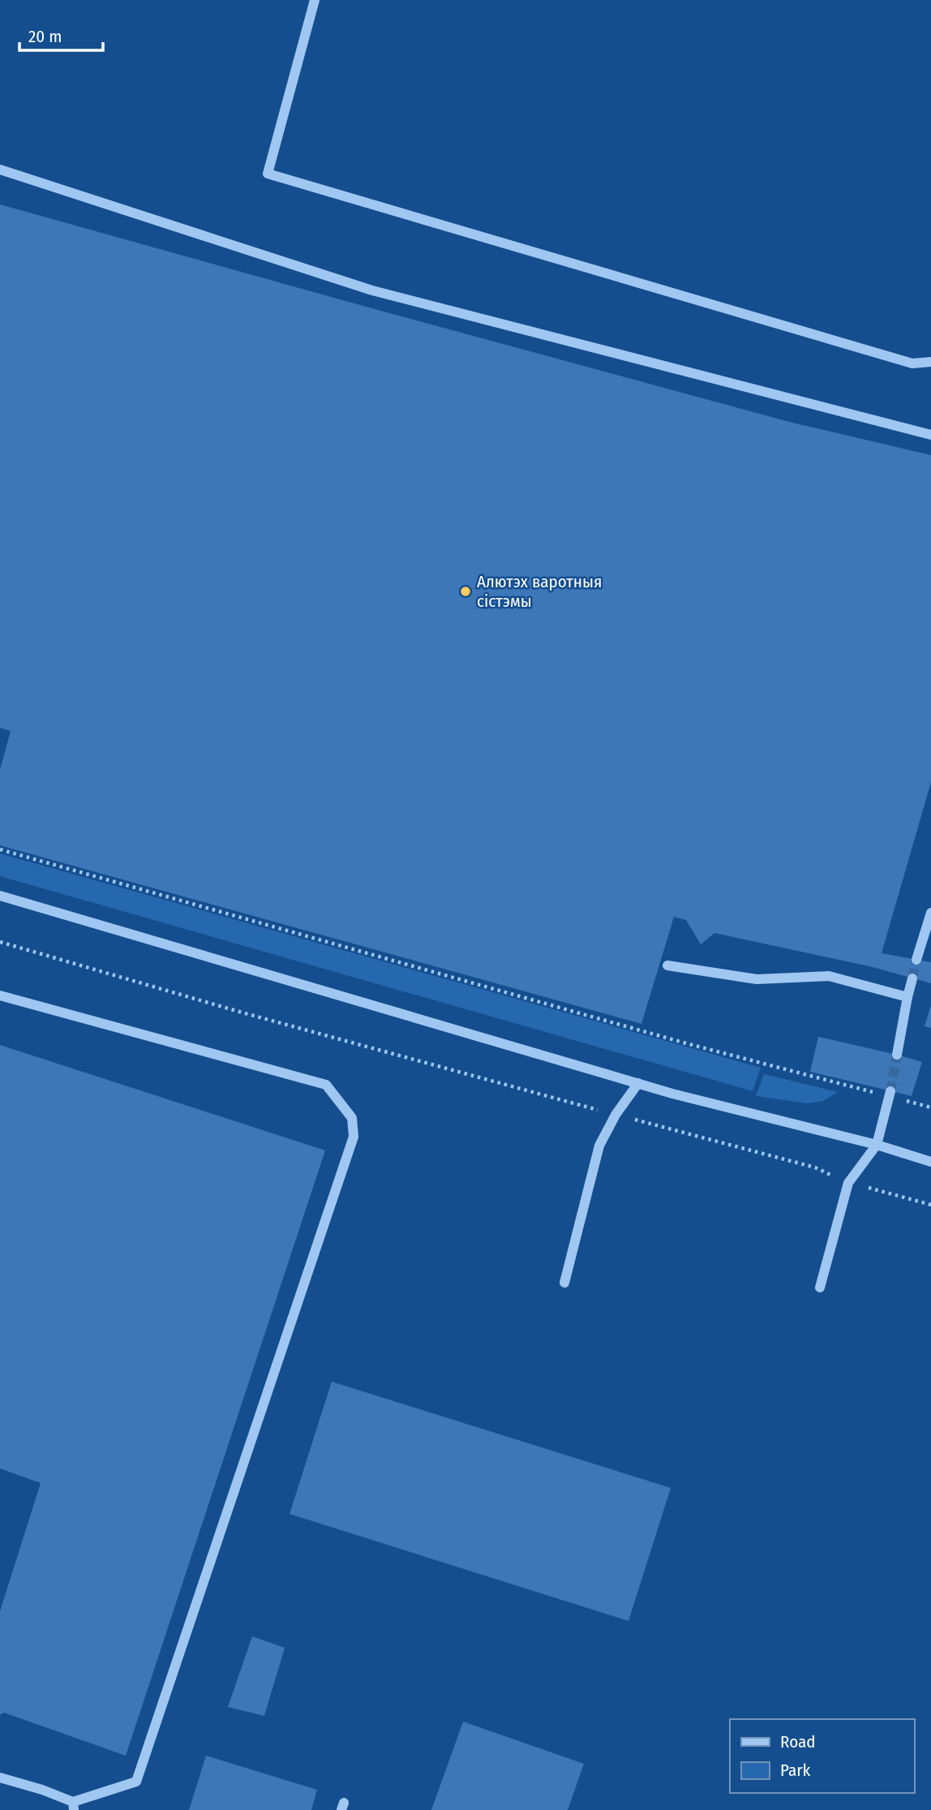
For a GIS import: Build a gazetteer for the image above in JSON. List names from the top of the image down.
{
  "places": ["Алютэх варотныя сістэмы"],
  "legend": ["Road", "Park"],
  "scale_bar": "20 m"
}
